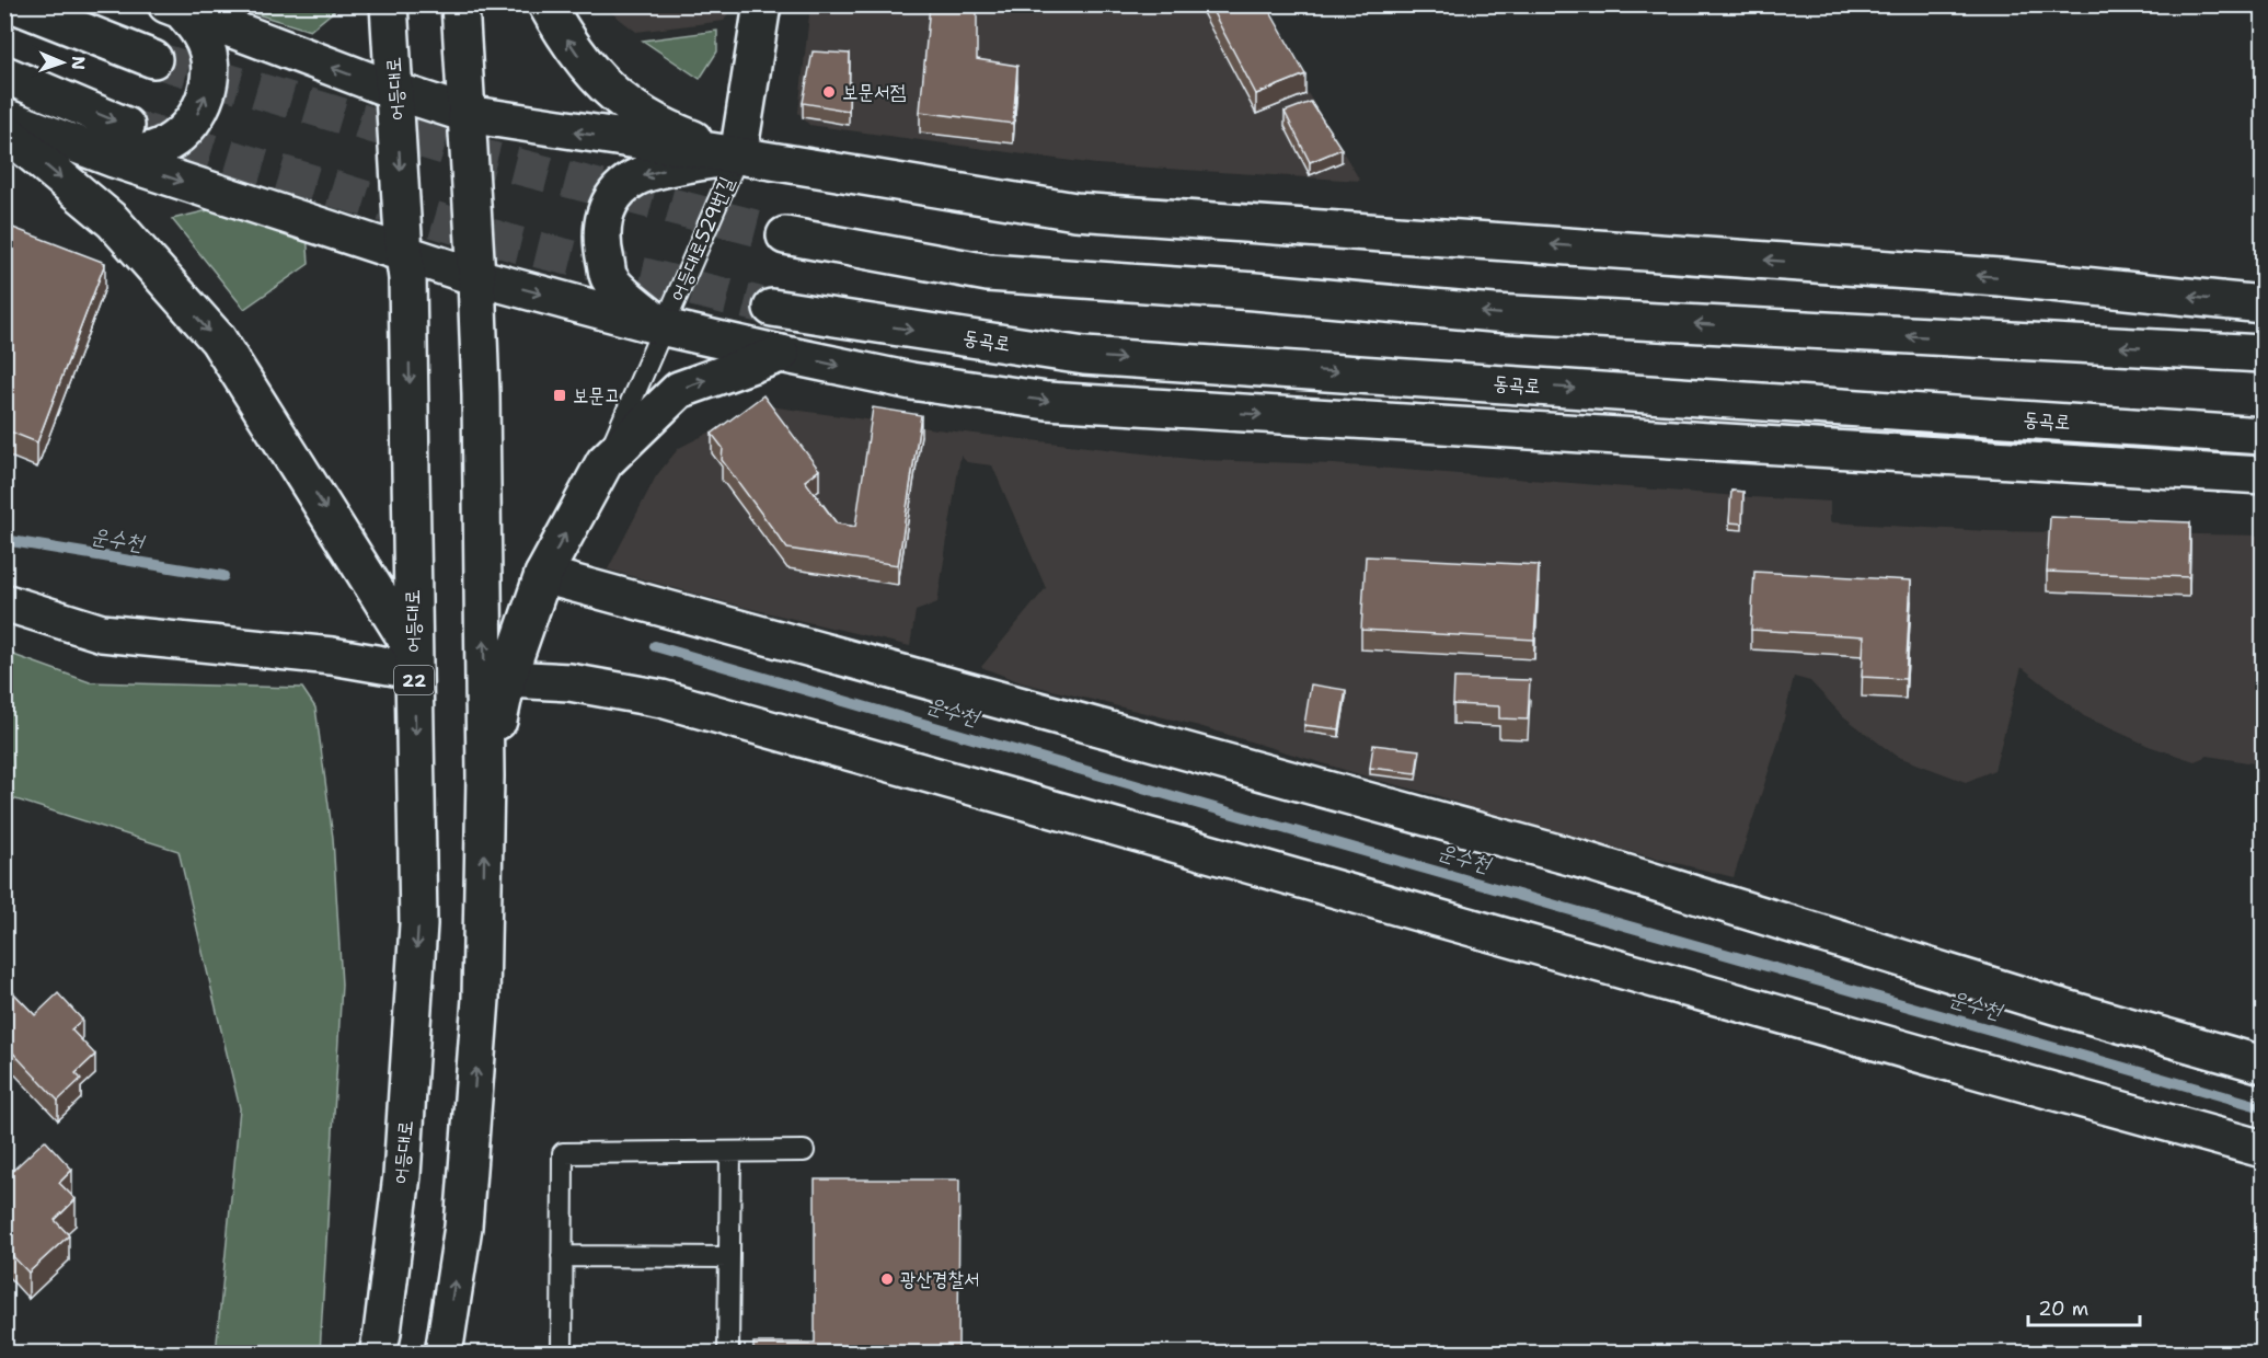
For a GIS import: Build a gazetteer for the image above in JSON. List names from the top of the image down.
{
  "streets": {
    "main road": [
      "어등대로",
      "어등대로529번길",
      "동곡로",
      "22"
    ]
  },
  "water": ["운수천"],
  "places": {
    "other": ["보문서점", "광산경찰서"],
    "transit": ["보문고"]
  },
  "scale_bar": "20 m",
  "north": "right"
}
